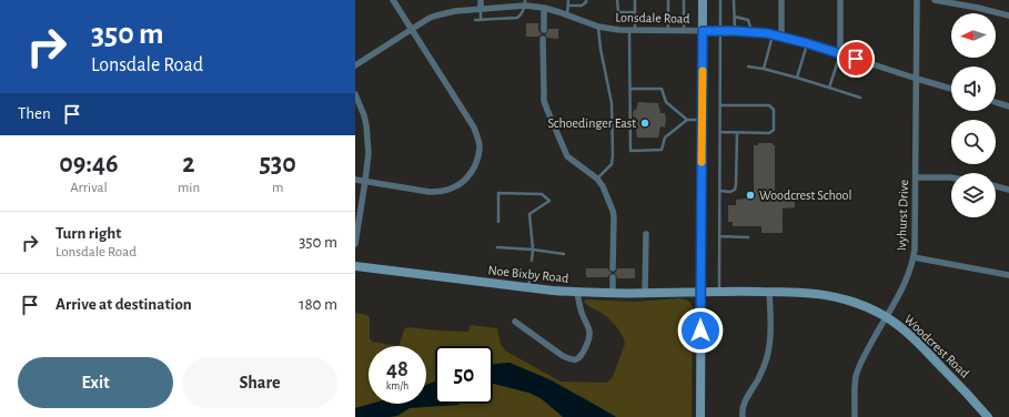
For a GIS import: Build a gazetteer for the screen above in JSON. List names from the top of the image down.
{
  "streets": {
    "street": [
      "Lonsdale Road",
      "Ivyhurst Drive",
      "Noe Bixby Road",
      "Woodcrest Road"
    ]
  },
  "crossings": [
    ["Lonsdale Road", "Ivyhurst Drive"],
    ["Ivyhurst Drive", "Woodcrest Road"],
    ["Noe Bixby Road", "Woodcrest Road"]
  ],
  "places": ["Schoedinger East", "Woodcrest School"],
  "north": "left",
  "page": {
    "turn": ["350 m", "Lonsdale Road"],
    "then": "Then",
    "eta": [
      "09:46",
      "Arrival",
      "2",
      "min",
      "530",
      "m"
    ],
    "list": [
      {
        "name": "Turn right",
        "note": "Lonsdale Road",
        "value": "350 m"
      },
      {
        "name": "Arrive at destination",
        "value": "180 m"
      }
    ],
    "speed": "48 km/h",
    "limit": "50",
    "buttons": ["Exit", "Share"]
  }
}
